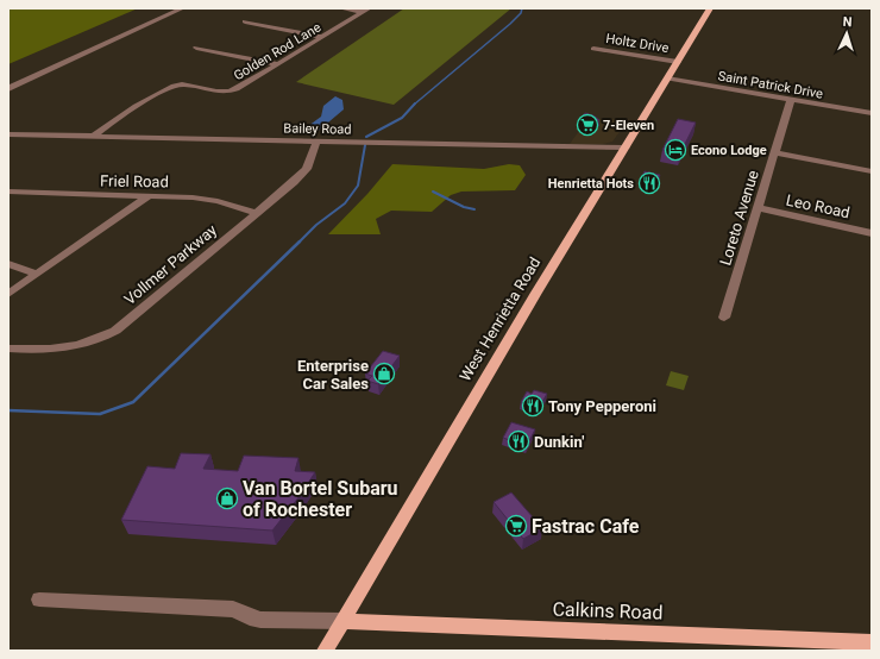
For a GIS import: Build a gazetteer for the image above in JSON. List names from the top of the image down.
{
  "streets": {
    "main road": ["West Henrietta Road", "Calkins Road"],
    "street": [
      "Holtz Drive",
      "Golden Rod Lane",
      "Saint Patrick Drive",
      "Bailey Road",
      "Friel Road",
      "Leo Road",
      "Loreto Avenue",
      "Vollmer Parkway"
    ]
  },
  "crossings": [
    ["Holtz Drive", "West Henrietta Road"],
    ["Golden Rod Lane", "Bailey Road"],
    ["Saint Patrick Drive", "Loreto Avenue"],
    ["Saint Patrick Drive", "West Henrietta Road"],
    ["Bailey Road", "Vollmer Parkway"],
    ["Bailey Road", "West Henrietta Road"],
    ["Friel Road", "Vollmer Parkway"],
    ["Leo Road", "Loreto Avenue"],
    ["West Henrietta Road", "Calkins Road"]
  ],
  "places": {
    "supermarket": ["7-Eleven", "Fastrac Cafe"],
    "hotel": ["Econo Lodge"],
    "restaurant": ["Henrietta Hots", "Tony Pepperoni", "Dunkin'"],
    "shop": ["Enterprise Car Sales", "Van Bortel Subaru of Rochester"]
  },
  "north": "top"
}
